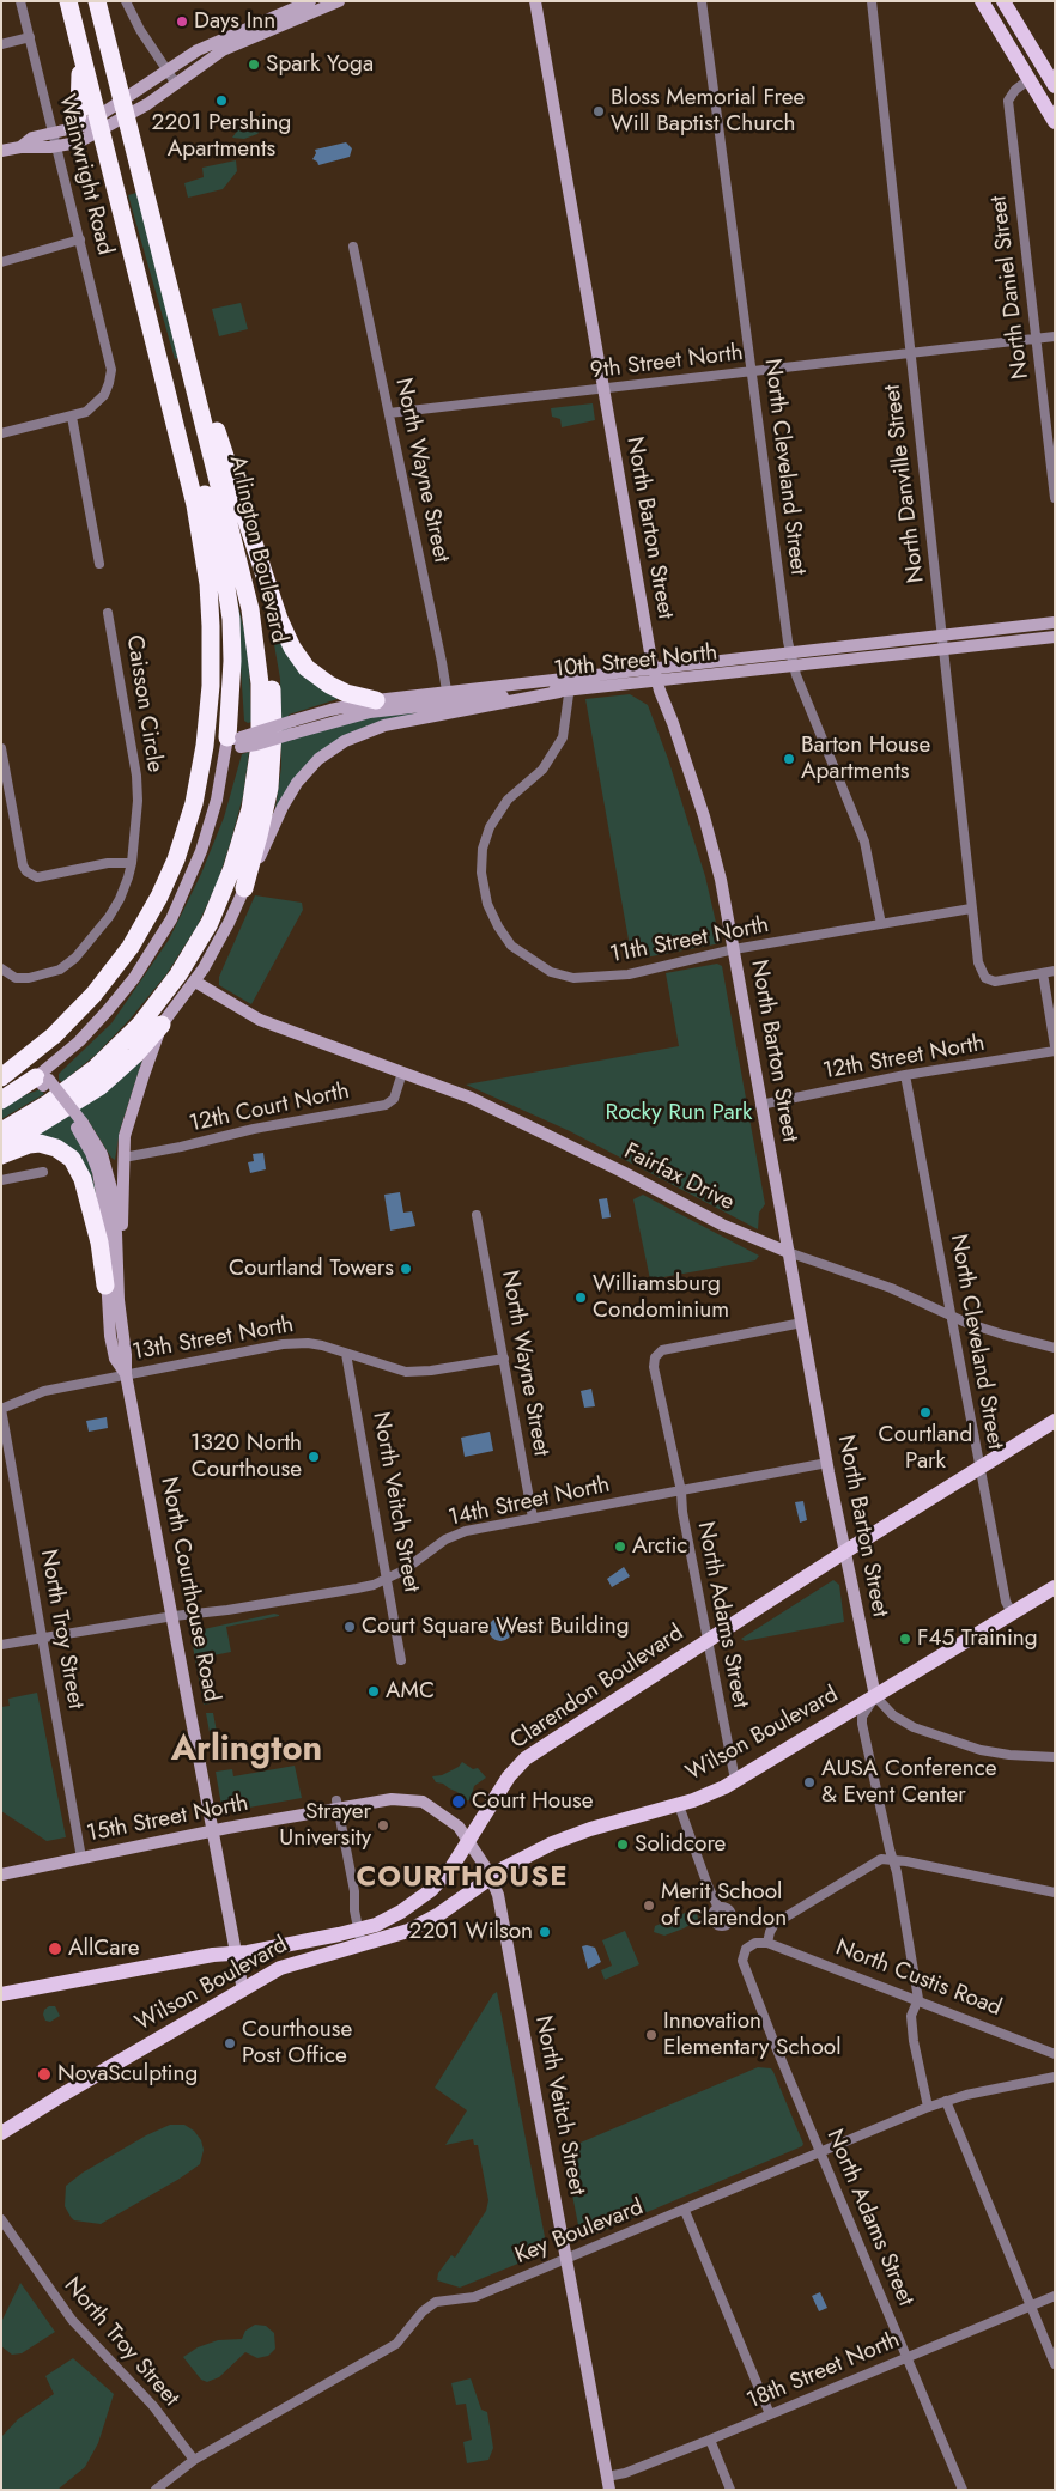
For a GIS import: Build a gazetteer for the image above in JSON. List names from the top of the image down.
{
  "streets": {
    "highway": ["Arlington Boulevard"],
    "main road": [
      "North Barton Street",
      "10th Street North",
      "Fairfax Drive",
      "North Veitch Street",
      "North Courthouse Road",
      "Clarendon Boulevard",
      "Wilson Boulevard",
      "15th Street North"
    ],
    "street": [
      "Wainwright Road",
      "North Daniel Street",
      "9th Street North",
      "North Cleveland Street",
      "North Wayne Street",
      "North Danville Street",
      "Caisson Circle",
      "11th Street North",
      "12th Street North",
      "12th Court North",
      "13th Street North",
      "14th Street North",
      "North Adams Street",
      "North Troy Street",
      "North Custis Road",
      "Key Boulevard",
      "18th Street North"
    ]
  },
  "crossings": [
    ["North Daniel Street", "9th Street North"],
    ["9th Street North", "North Cleveland Street"],
    ["9th Street North", "North Wayne Street"],
    ["9th Street North", "North Danville Street"],
    ["9th Street North", "North Barton Street"],
    ["North Cleveland Street", "10th Street North"],
    ["North Cleveland Street", "11th Street North"],
    ["North Cleveland Street", "12th Street North"],
    ["North Cleveland Street", "Fairfax Drive"],
    ["North Cleveland Street", "Clarendon Boulevard"],
    ["North Cleveland Street", "Wilson Boulevard"],
    ["North Wayne Street", "10th Street North"],
    ["North Wayne Street", "13th Street North"],
    ["North Wayne Street", "14th Street North"],
    ["North Danville Street", "10th Street North"],
    ["North Danville Street", "11th Street North"],
    ["North Barton Street", "10th Street North"],
    ["North Barton Street", "11th Street North"],
    ["North Barton Street", "12th Street North"],
    ["North Barton Street", "Fairfax Drive"],
    ["North Barton Street", "14th Street North"],
    ["North Barton Street", "North Adams Street"],
    ["North Barton Street", "Clarendon Boulevard"],
    ["North Barton Street", "Wilson Boulevard"],
    ["10th Street North", "11th Street North"],
    ["12th Court North", "Fairfax Drive"],
    ["13th Street North", "North Veitch Street"],
    ["13th Street North", "North Courthouse Road"],
    ["13th Street North", "North Troy Street"],
    ["North Veitch Street", "14th Street North"],
    ["North Veitch Street", "Clarendon Boulevard"],
    ["North Veitch Street", "Wilson Boulevard"],
    ["North Veitch Street", "15th Street North"],
    ["North Veitch Street", "Key Boulevard"],
    ["North Veitch Street", "18th Street North"],
    ["14th Street North", "North Courthouse Road"],
    ["14th Street North", "North Adams Street"],
    ["14th Street North", "North Troy Street"],
    ["North Courthouse Road", "Clarendon Boulevard"],
    ["North Courthouse Road", "Wilson Boulevard"],
    ["North Courthouse Road", "15th Street North"],
    ["North Adams Street", "Clarendon Boulevard"],
    ["North Adams Street", "Wilson Boulevard"],
    ["North Adams Street", "North Custis Road"],
    ["North Adams Street", "Key Boulevard"],
    ["North Adams Street", "18th Street North"],
    ["North Troy Street", "15th Street North"],
    ["North Troy Street", "Key Boulevard"]
  ],
  "districts": ["Arlington", "COURTHOUSE"],
  "parks": ["Rocky Run Park"],
  "places": [
    "Days Inn",
    "Spark Yoga",
    "2201 Pershing Apartments",
    "Bloss Memorial Free Will Baptist Church",
    "Barton House Apartments",
    "Courtland Towers",
    "Williamsburg Condominium",
    "Courtland Park",
    "1320 North Courthouse",
    "Arctic",
    "Court Square West Building",
    "F45 Training",
    "AMC",
    "AUSA Conference & Event Center",
    "Court House",
    "Strayer University",
    "Solidcore",
    "Merit School of Clarendon",
    "2201 Wilson",
    "AllCare",
    "Innovation Elementary School",
    "Courthouse Post Office",
    "NovaSculpting"
  ]
}
